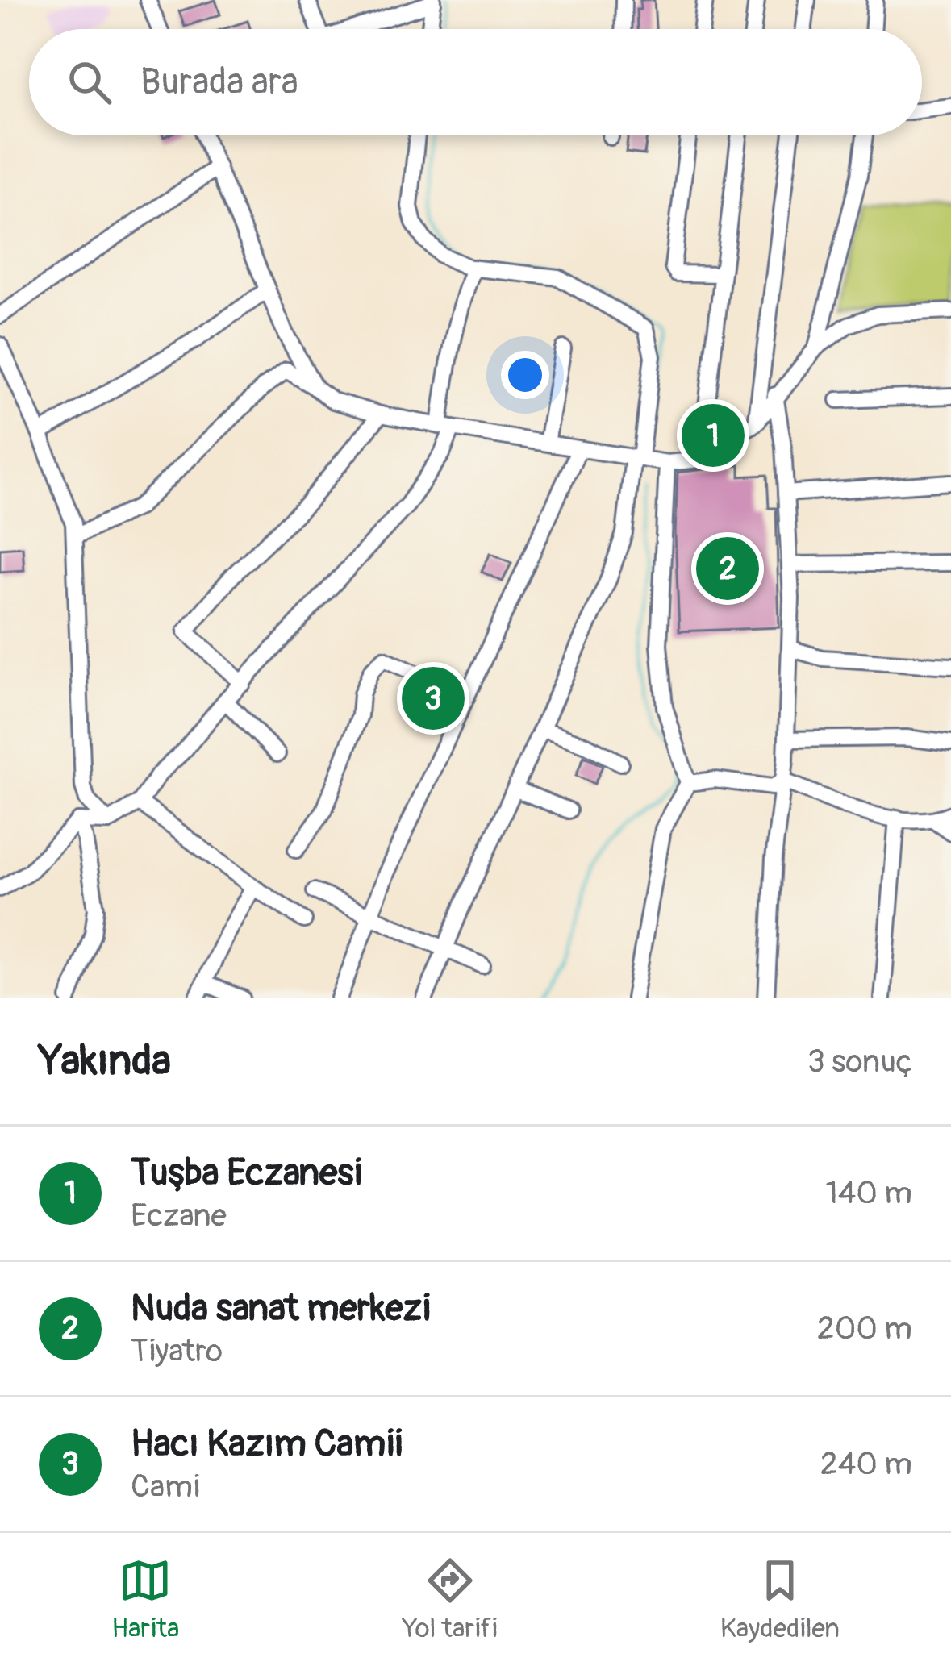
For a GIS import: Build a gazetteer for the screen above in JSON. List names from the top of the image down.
{
  "page": {
    "search": "Burada ara",
    "pins": ["1", "2", "3"],
    "heading": ["Yakında", "3 sonuç"],
    "list": [
      {
        "mark": "1",
        "name": "Tuşba Eczanesi",
        "note": "Eczane",
        "value": "140 m"
      },
      {
        "mark": "2",
        "name": "Nuda sanat merkezi",
        "note": "Tiyatro",
        "value": "200 m"
      },
      {
        "mark": "3",
        "name": "Hacı Kazım Camii",
        "note": "Cami",
        "value": "240 m"
      }
    ],
    "nav": ["Harita", "Yol tarifi", "Kaydedilen"]
  }
}
